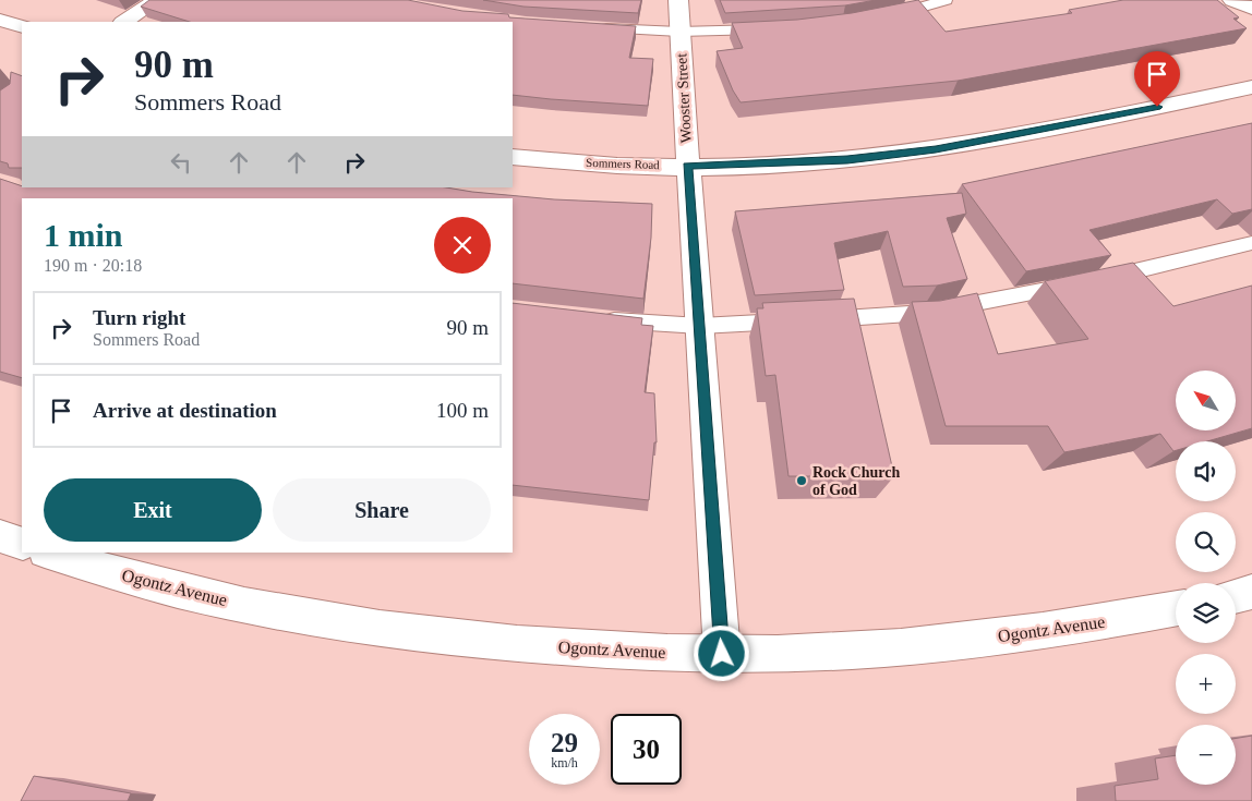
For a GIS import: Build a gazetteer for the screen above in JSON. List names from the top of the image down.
{
  "streets": {
    "street": ["Wooster Street", "Sommers Road", "Ogontz Avenue"]
  },
  "crossings": [
    ["Wooster Street", "Sommers Road"],
    ["Wooster Street", "Ogontz Avenue"]
  ],
  "places": ["Rock Church of God"],
  "north": "top left",
  "page": {
    "turn": ["90 m", "Sommers Road"],
    "heading": ["1 min", "190 m · 20:18"],
    "list": [
      {
        "name": "Turn right",
        "note": "Sommers Road",
        "value": "90 m"
      },
      {
        "name": "Arrive at destination",
        "value": "100 m"
      }
    ],
    "map_buttons": ["+", "−"],
    "buttons": ["Exit", "Share"],
    "speed": "29 km/h",
    "limit": "30"
  }
}
